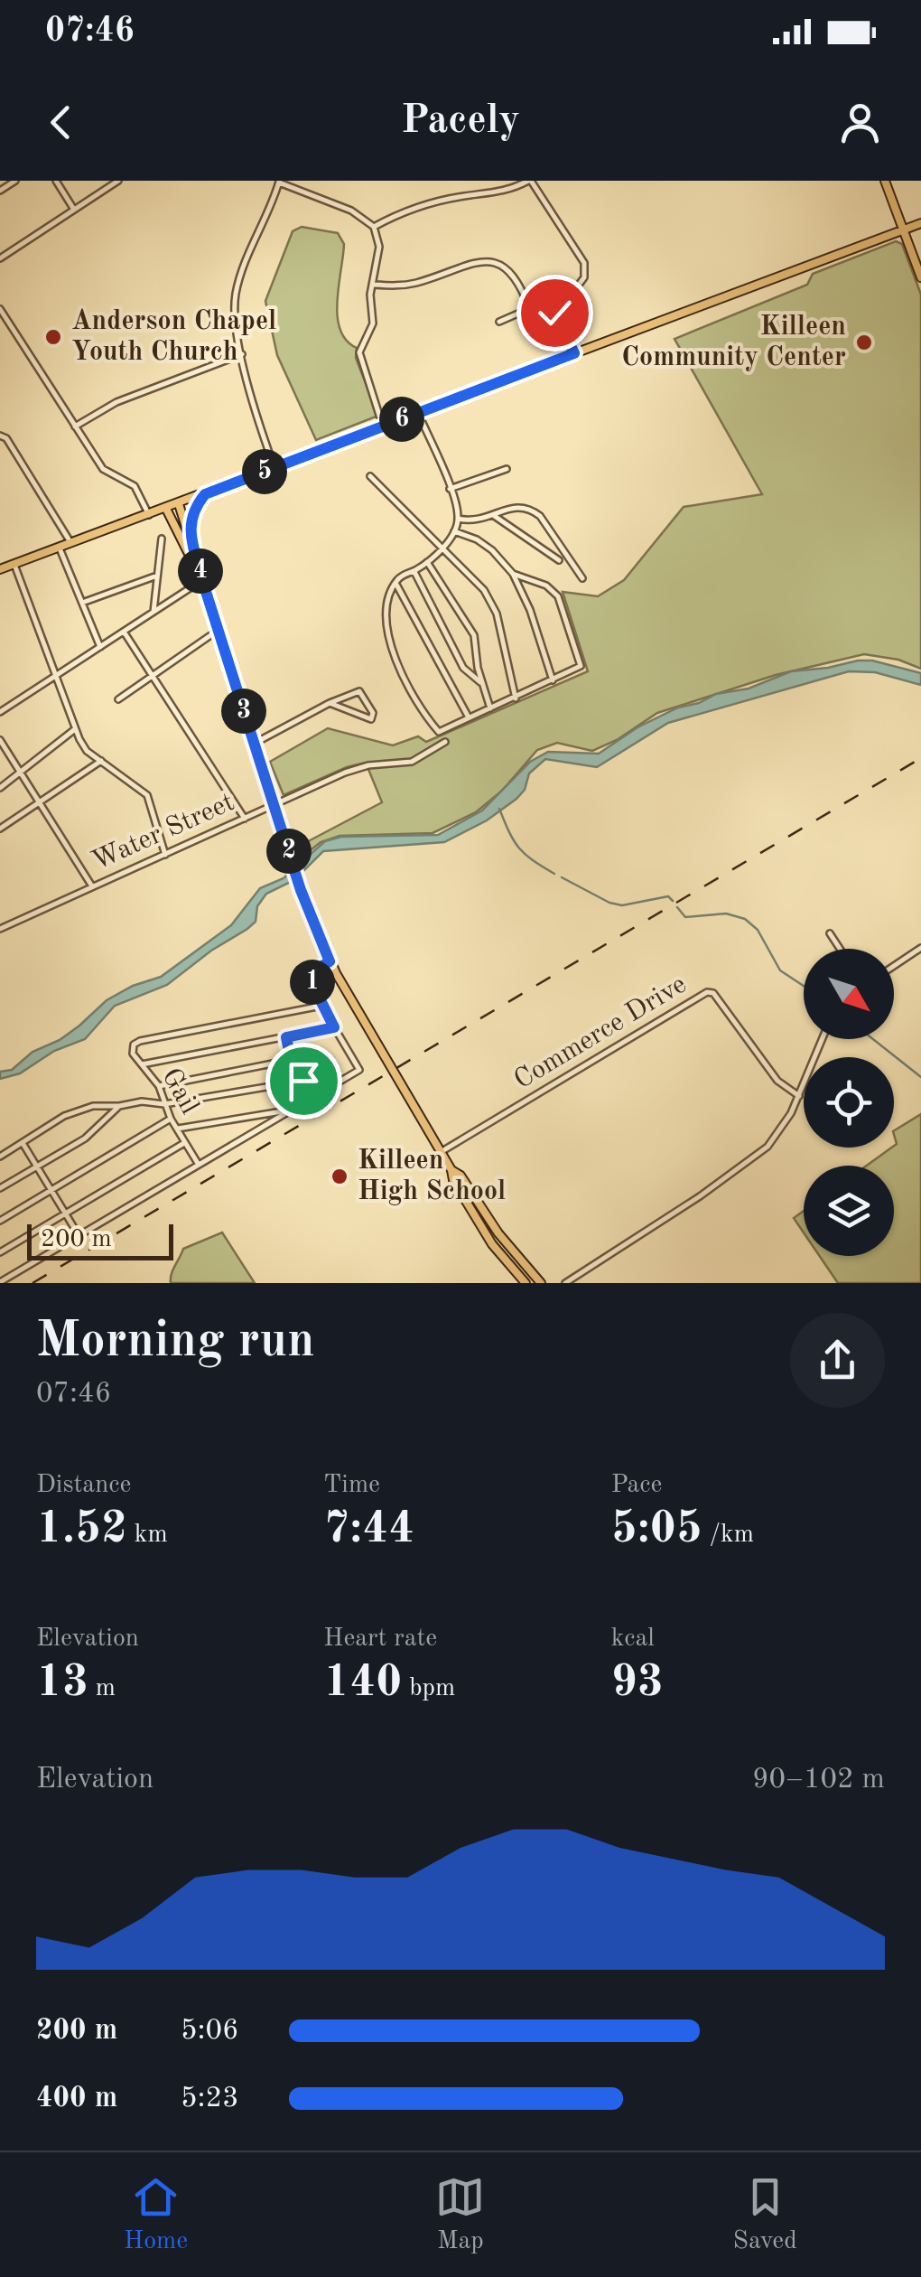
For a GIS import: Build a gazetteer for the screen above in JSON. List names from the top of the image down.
{
  "streets": {
    "street": ["Water Street", "Commerce Drive", "Gail"]
  },
  "places": ["Anderson Chapel Youth Church", "Killeen Community Center", "Killeen High School"],
  "scale_bar": "200 m",
  "north": "bottom right",
  "page": {
    "status": "07:46",
    "header": "Pacely",
    "pins": [
      "6",
      "5",
      "4",
      "3",
      "2",
      "1"
    ],
    "scale": "200 m",
    "heading": ["Morning run", "07:46"],
    "stats": [
      ["Distance", "1.52 km"],
      ["Time", "7:44"],
      ["Pace", "5:05 /km"],
      ["Elevation", "13 m"],
      ["Heart rate", "140 bpm"],
      ["kcal", "93"]
    ],
    "chart": ["Elevation", "90–102 m"],
    "list": [
      {
        "name": "200 m",
        "note": "5:06"
      },
      {
        "name": "400 m",
        "note": "5:23"
      }
    ],
    "tabs": ["Home", "Map", "Saved"]
  }
}
